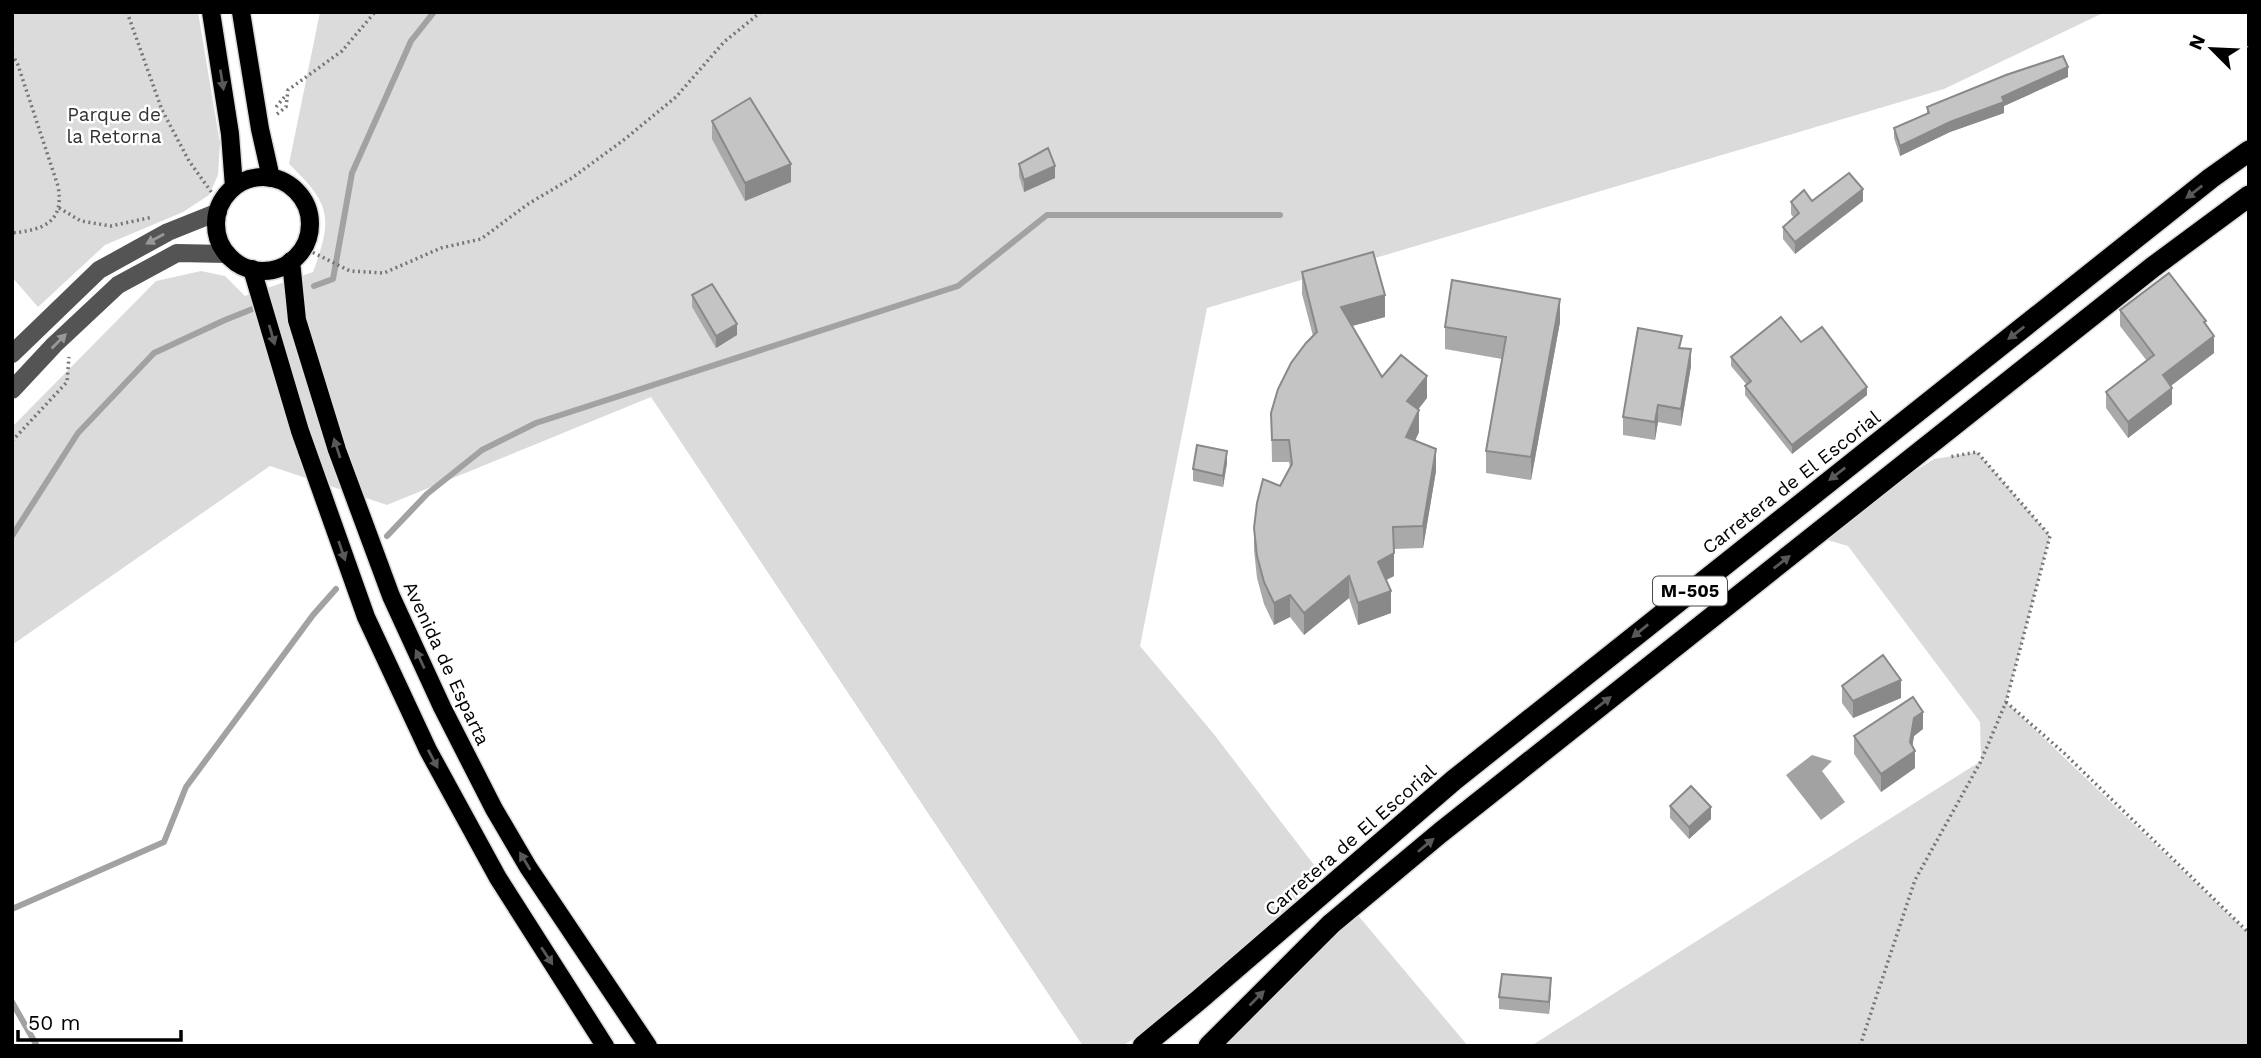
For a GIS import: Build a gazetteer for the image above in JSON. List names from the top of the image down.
{
  "streets": {
    "highway": ["Carretera de El Escorial", "M-505"],
    "main road": ["Avenida de Esparta"]
  },
  "parks": ["Parque de la Retorna"],
  "scale_bar": "50 m",
  "north": "top left"
}
